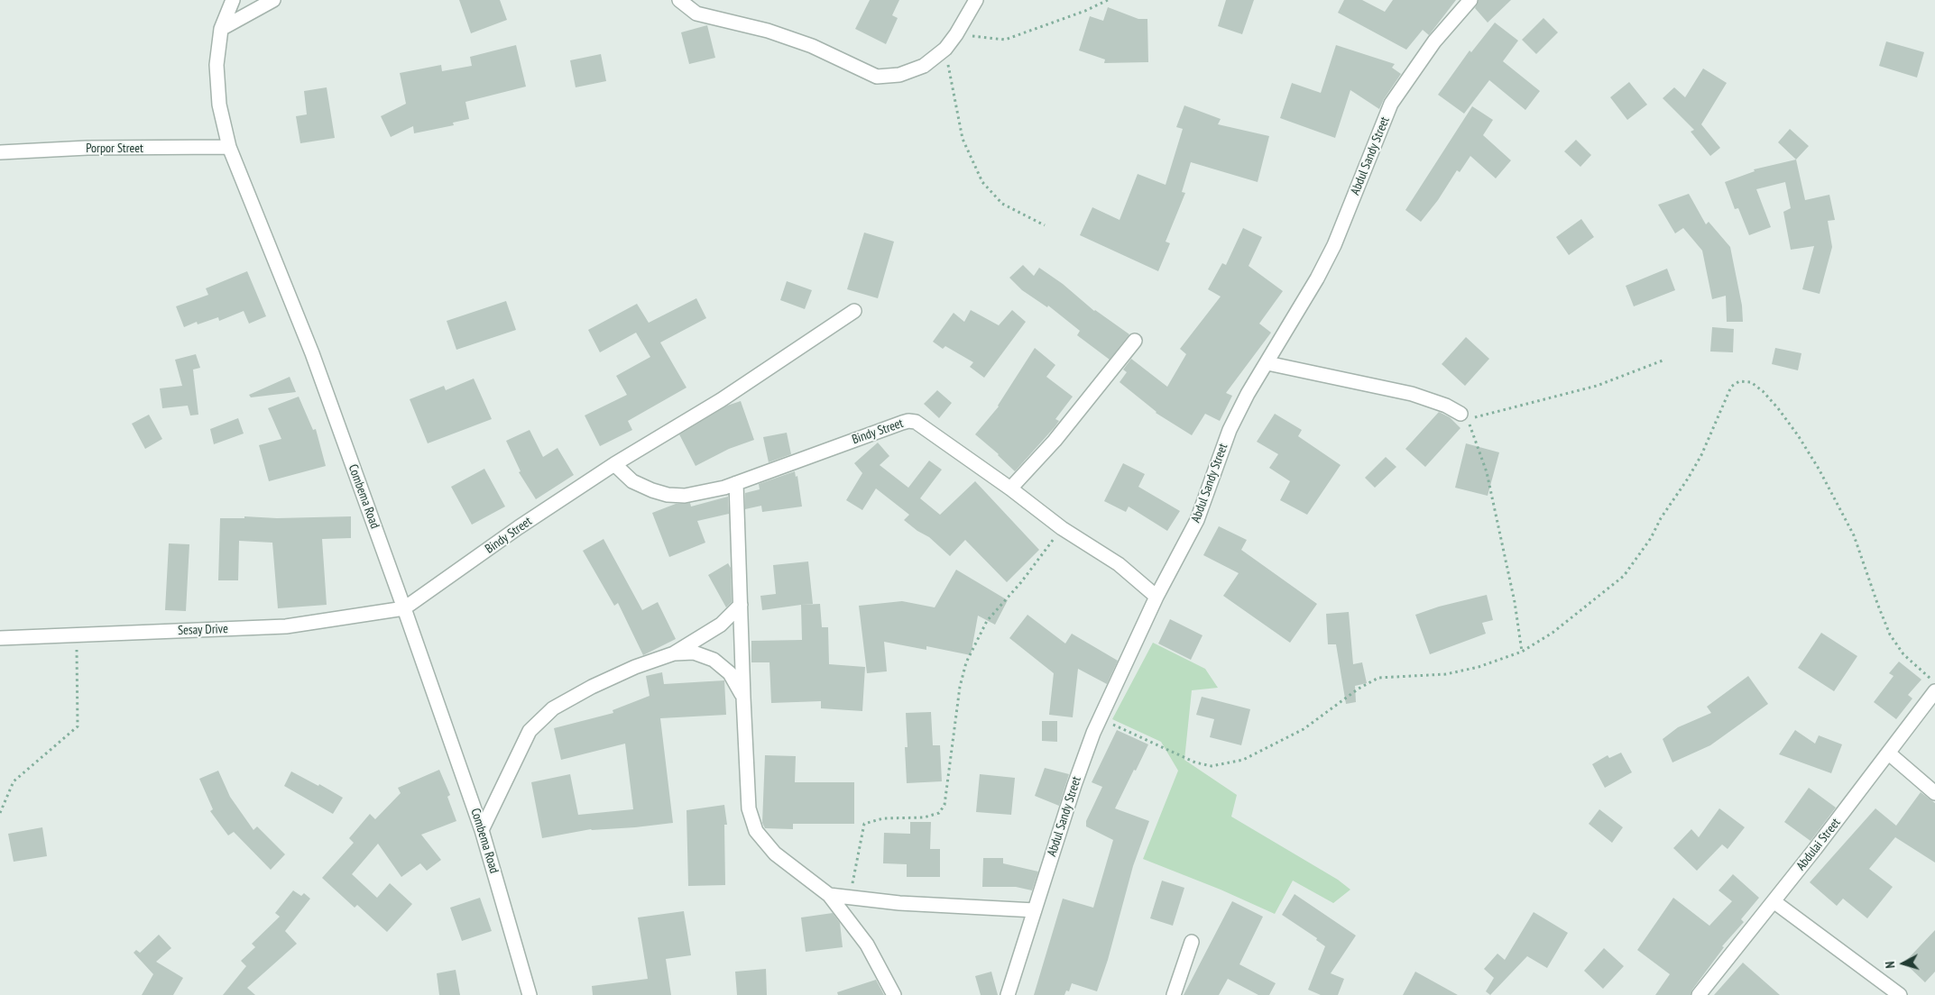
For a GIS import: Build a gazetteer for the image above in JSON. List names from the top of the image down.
{
  "streets": {
    "street": [
      "Porpor Street",
      "Abdul Sandy Street",
      "Bindy Street",
      "Combema Road",
      "Sesay Drive",
      "Abdulai Street"
    ]
  },
  "crossings": [
    ["Porpor Street", "Combema Road"],
    ["Abdul Sandy Street", "Bindy Street"],
    ["Bindy Street", "Combema Road"],
    ["Bindy Street", "Sesay Drive"],
    ["Combema Road", "Sesay Drive"]
  ],
  "north": "left"
}
